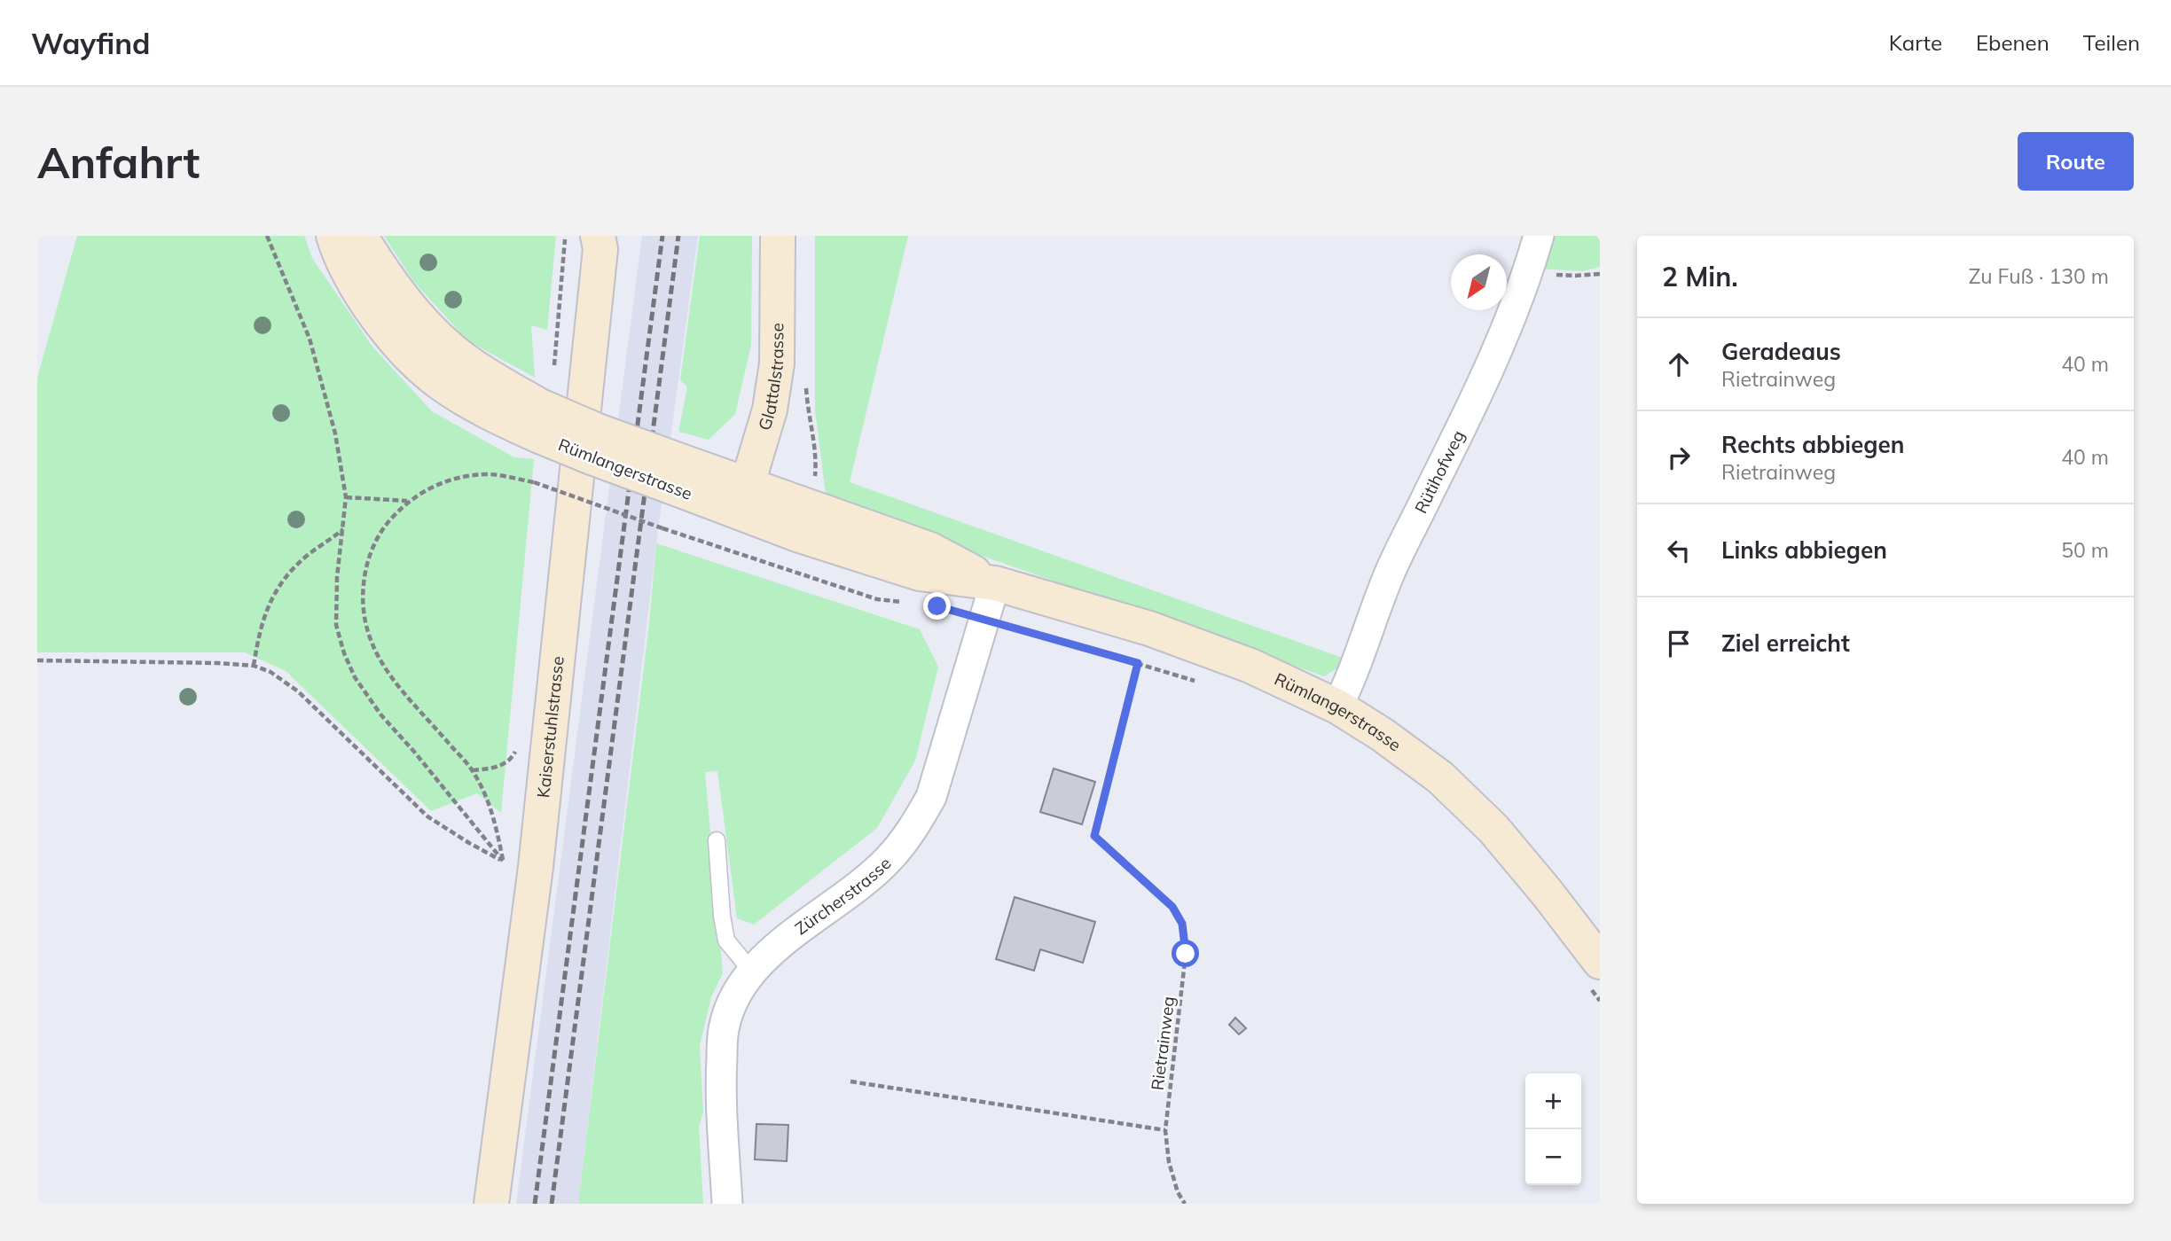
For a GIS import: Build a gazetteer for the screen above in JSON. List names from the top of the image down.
{
  "streets": {
    "street": [
      "Glattalstrasse",
      "Rümlangerstrasse",
      "Rütihofweg",
      "Kaiserstuhlstrasse",
      "Zürcherstrasse"
    ],
    "path": ["Rietrainweg"]
  },
  "crossings": [
    ["Glattalstrasse", "Rümlangerstrasse"],
    ["Rümlangerstrasse", "Rütihofweg"],
    ["Rümlangerstrasse", "Zürcherstrasse"],
    ["Rümlangerstrasse", "Rietrainweg"]
  ],
  "north": "bottom left",
  "page": {
    "header": "Wayfind",
    "nav": ["Karte", "Ebenen", "Teilen"],
    "buttons": "Route",
    "title": "Anfahrt",
    "heading": ["2 Min.", "Zu Fuß · 130 m"],
    "list": [
      ["Geradeaus", "Rietrainweg", "40 m"],
      ["Rechts abbiegen", "Rietrainweg", "40 m"],
      ["Links abbiegen", "50 m"],
      "Ziel erreicht"
    ],
    "map_buttons": ["+", "−"]
  }
}
